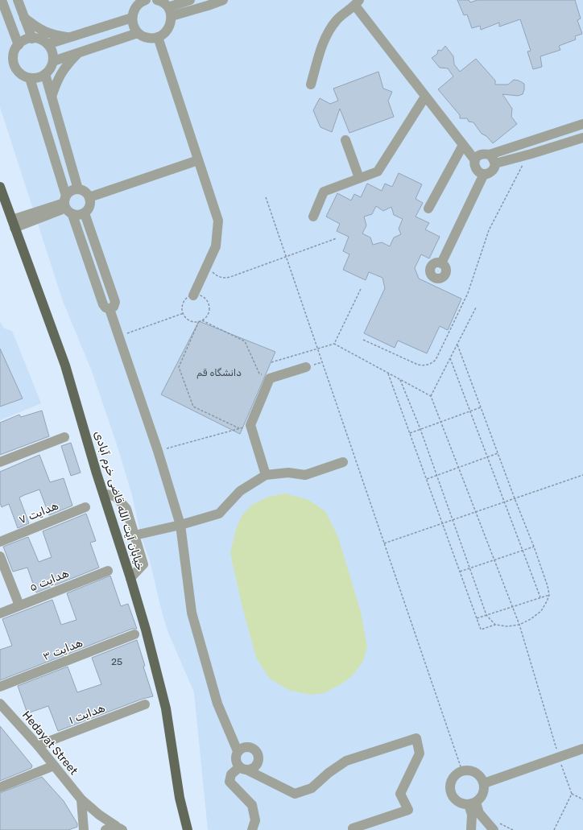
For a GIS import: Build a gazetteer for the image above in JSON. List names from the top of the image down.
{
  "streets": {
    "main road": ["خیابان آیت الله قاضی خرم آبادی"],
    "street": [
      "هدایت ۷",
      "هدایت ۵",
      "هدایت ۳",
      "هدایت ۱",
      "Hedayat Street"
    ]
  },
  "crossings": [
    ["هدایت ۱", "Hedayat Street"]
  ],
  "house_numbers": ["دانشگاه قم", "25"]
}
